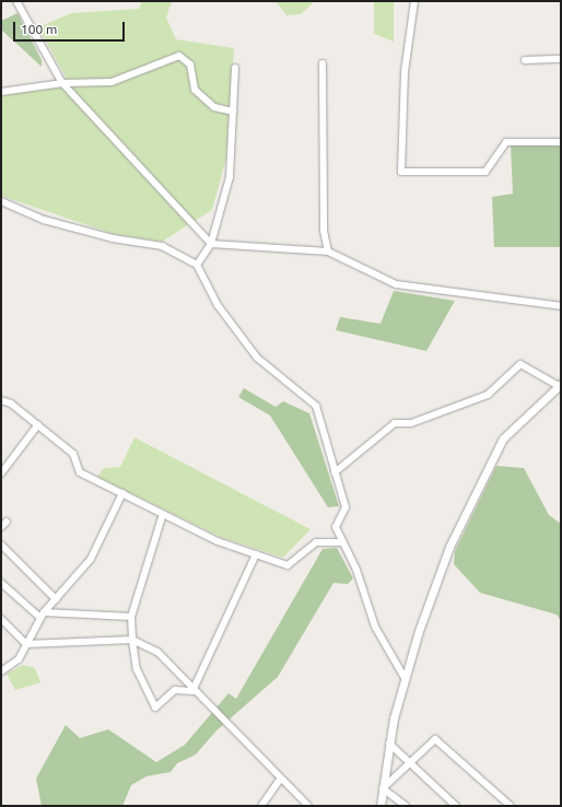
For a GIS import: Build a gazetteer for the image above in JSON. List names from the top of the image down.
{
  "scale_bar": "100 m"
}
